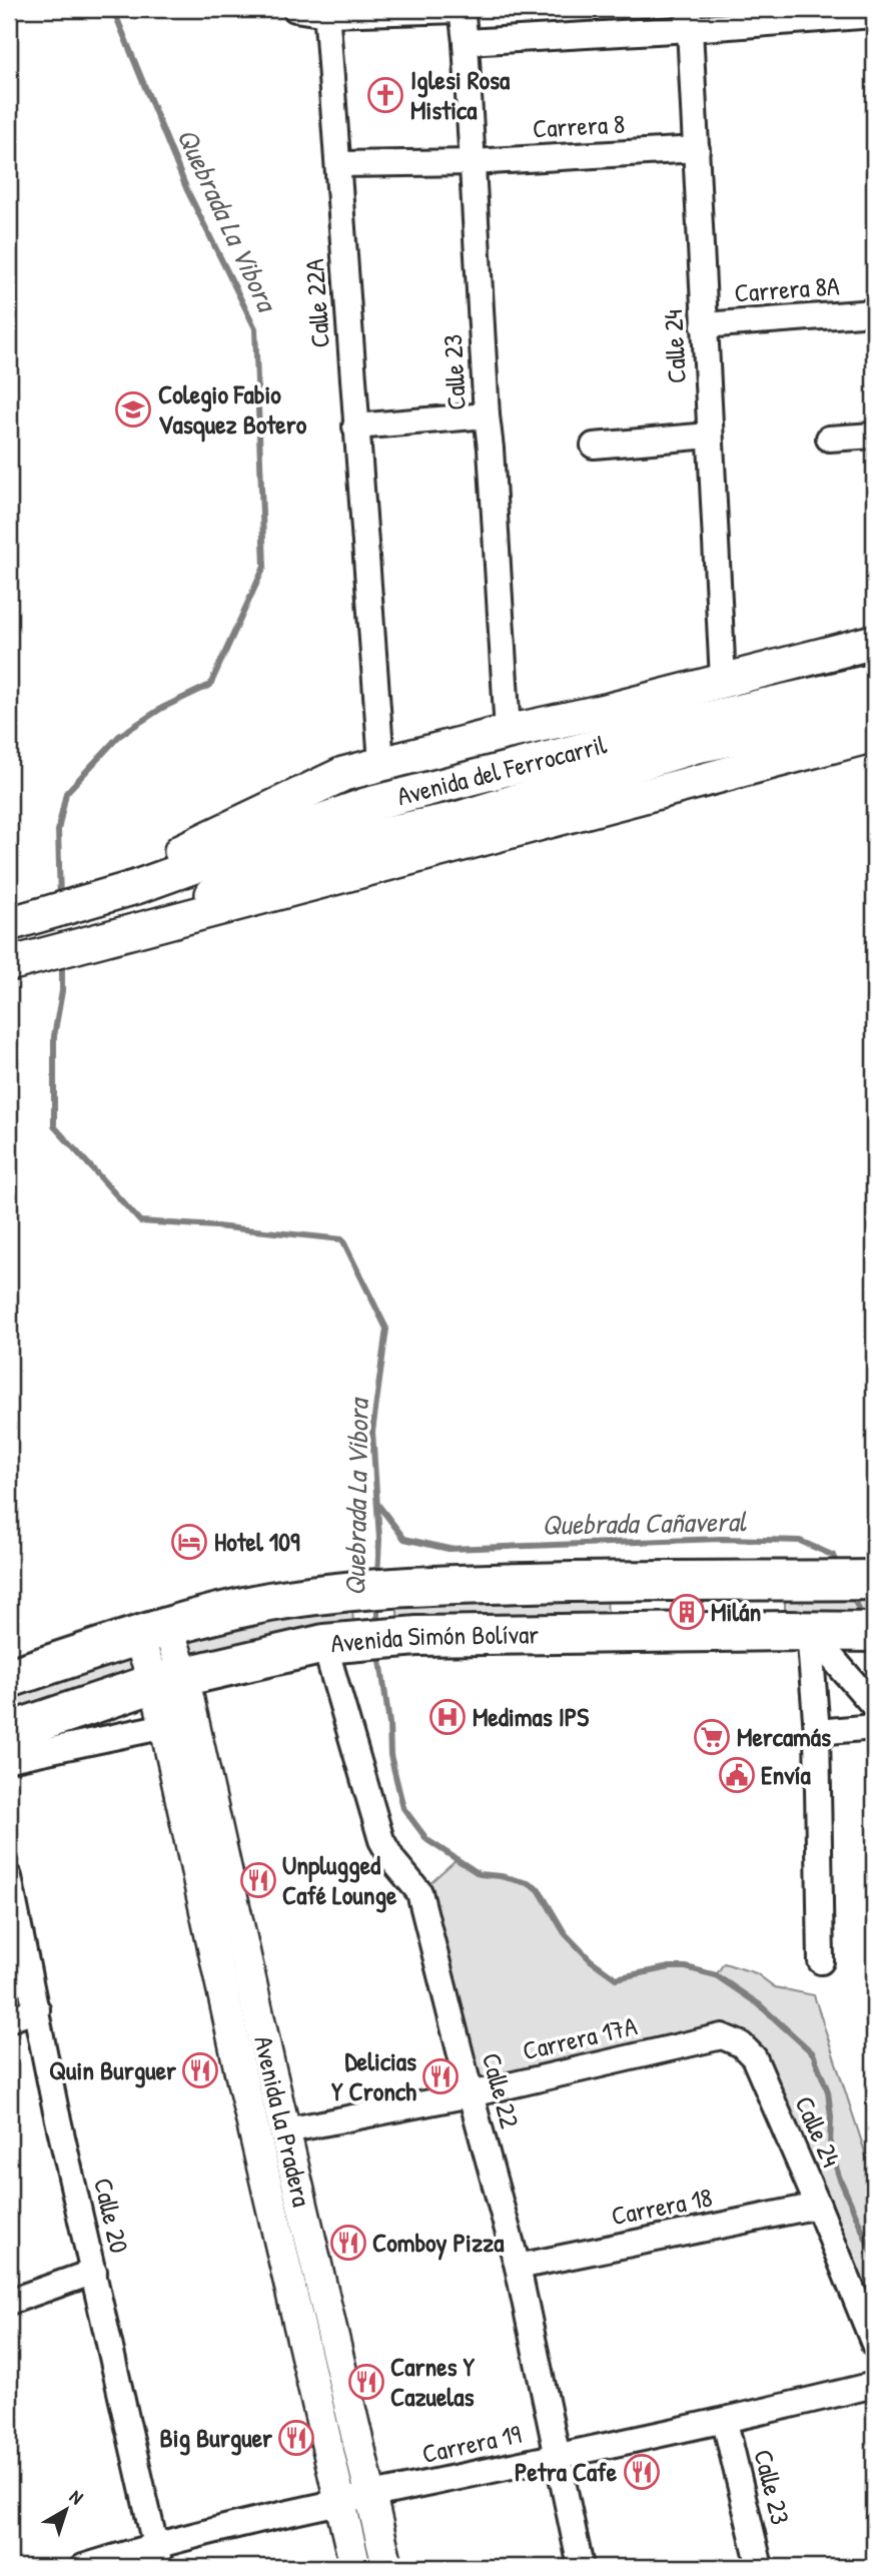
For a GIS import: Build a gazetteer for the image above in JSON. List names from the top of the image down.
{
  "streets": {
    "main road": ["Avenida del Ferrocarril", "Avenida Simón Bolívar"],
    "street": [
      "Carrera 8",
      "Carrera 8A",
      "Calle 22A",
      "Calle 24",
      "Calle 23",
      "Carrera 17A",
      "Calle 22",
      "Avenida la Pradera",
      "Carrera 18",
      "Calle 20",
      "Carrera 19"
    ]
  },
  "crossings": [
    ["Carrera 8", "Calle 22A"],
    ["Carrera 8", "Calle 24"],
    ["Carrera 8", "Calle 23"],
    ["Carrera 8A", "Calle 24"],
    ["Calle 24", "Carrera 17A"],
    ["Calle 24", "Carrera 18"],
    ["Calle 23", "Carrera 19"],
    ["Avenida Simón Bolívar", "Calle 22"],
    ["Avenida Simón Bolívar", "Avenida la Pradera"],
    ["Carrera 17A", "Calle 22"],
    ["Carrera 17A", "Avenida la Pradera"],
    ["Calle 22", "Carrera 18"],
    ["Calle 22", "Carrera 19"],
    ["Avenida la Pradera", "Carrera 19"],
    ["Calle 20", "Carrera 19"]
  ],
  "water": ["Quebrada La Vibora", "Quebrada Cañaveral"],
  "places": {
    "church": ["Iglesi Rosa Mistica"],
    "school or university": ["Colegio Fabio Vasquez Botero"],
    "hotel": ["Hotel 109"],
    "building": ["Milán"],
    "hospital": ["Medimas IPS"],
    "supermarket": ["Mercamás"],
    "public building": ["Envía"],
    "restaurant": [
      "Unplugged Café Lounge",
      "Quin Burguer",
      "Delicias Y Cronch",
      "Comboy Pizza",
      "Carnes Y Cazuelas",
      "Big Burguer",
      "Petra Cafe"
    ]
  },
  "north": "top right"
}
